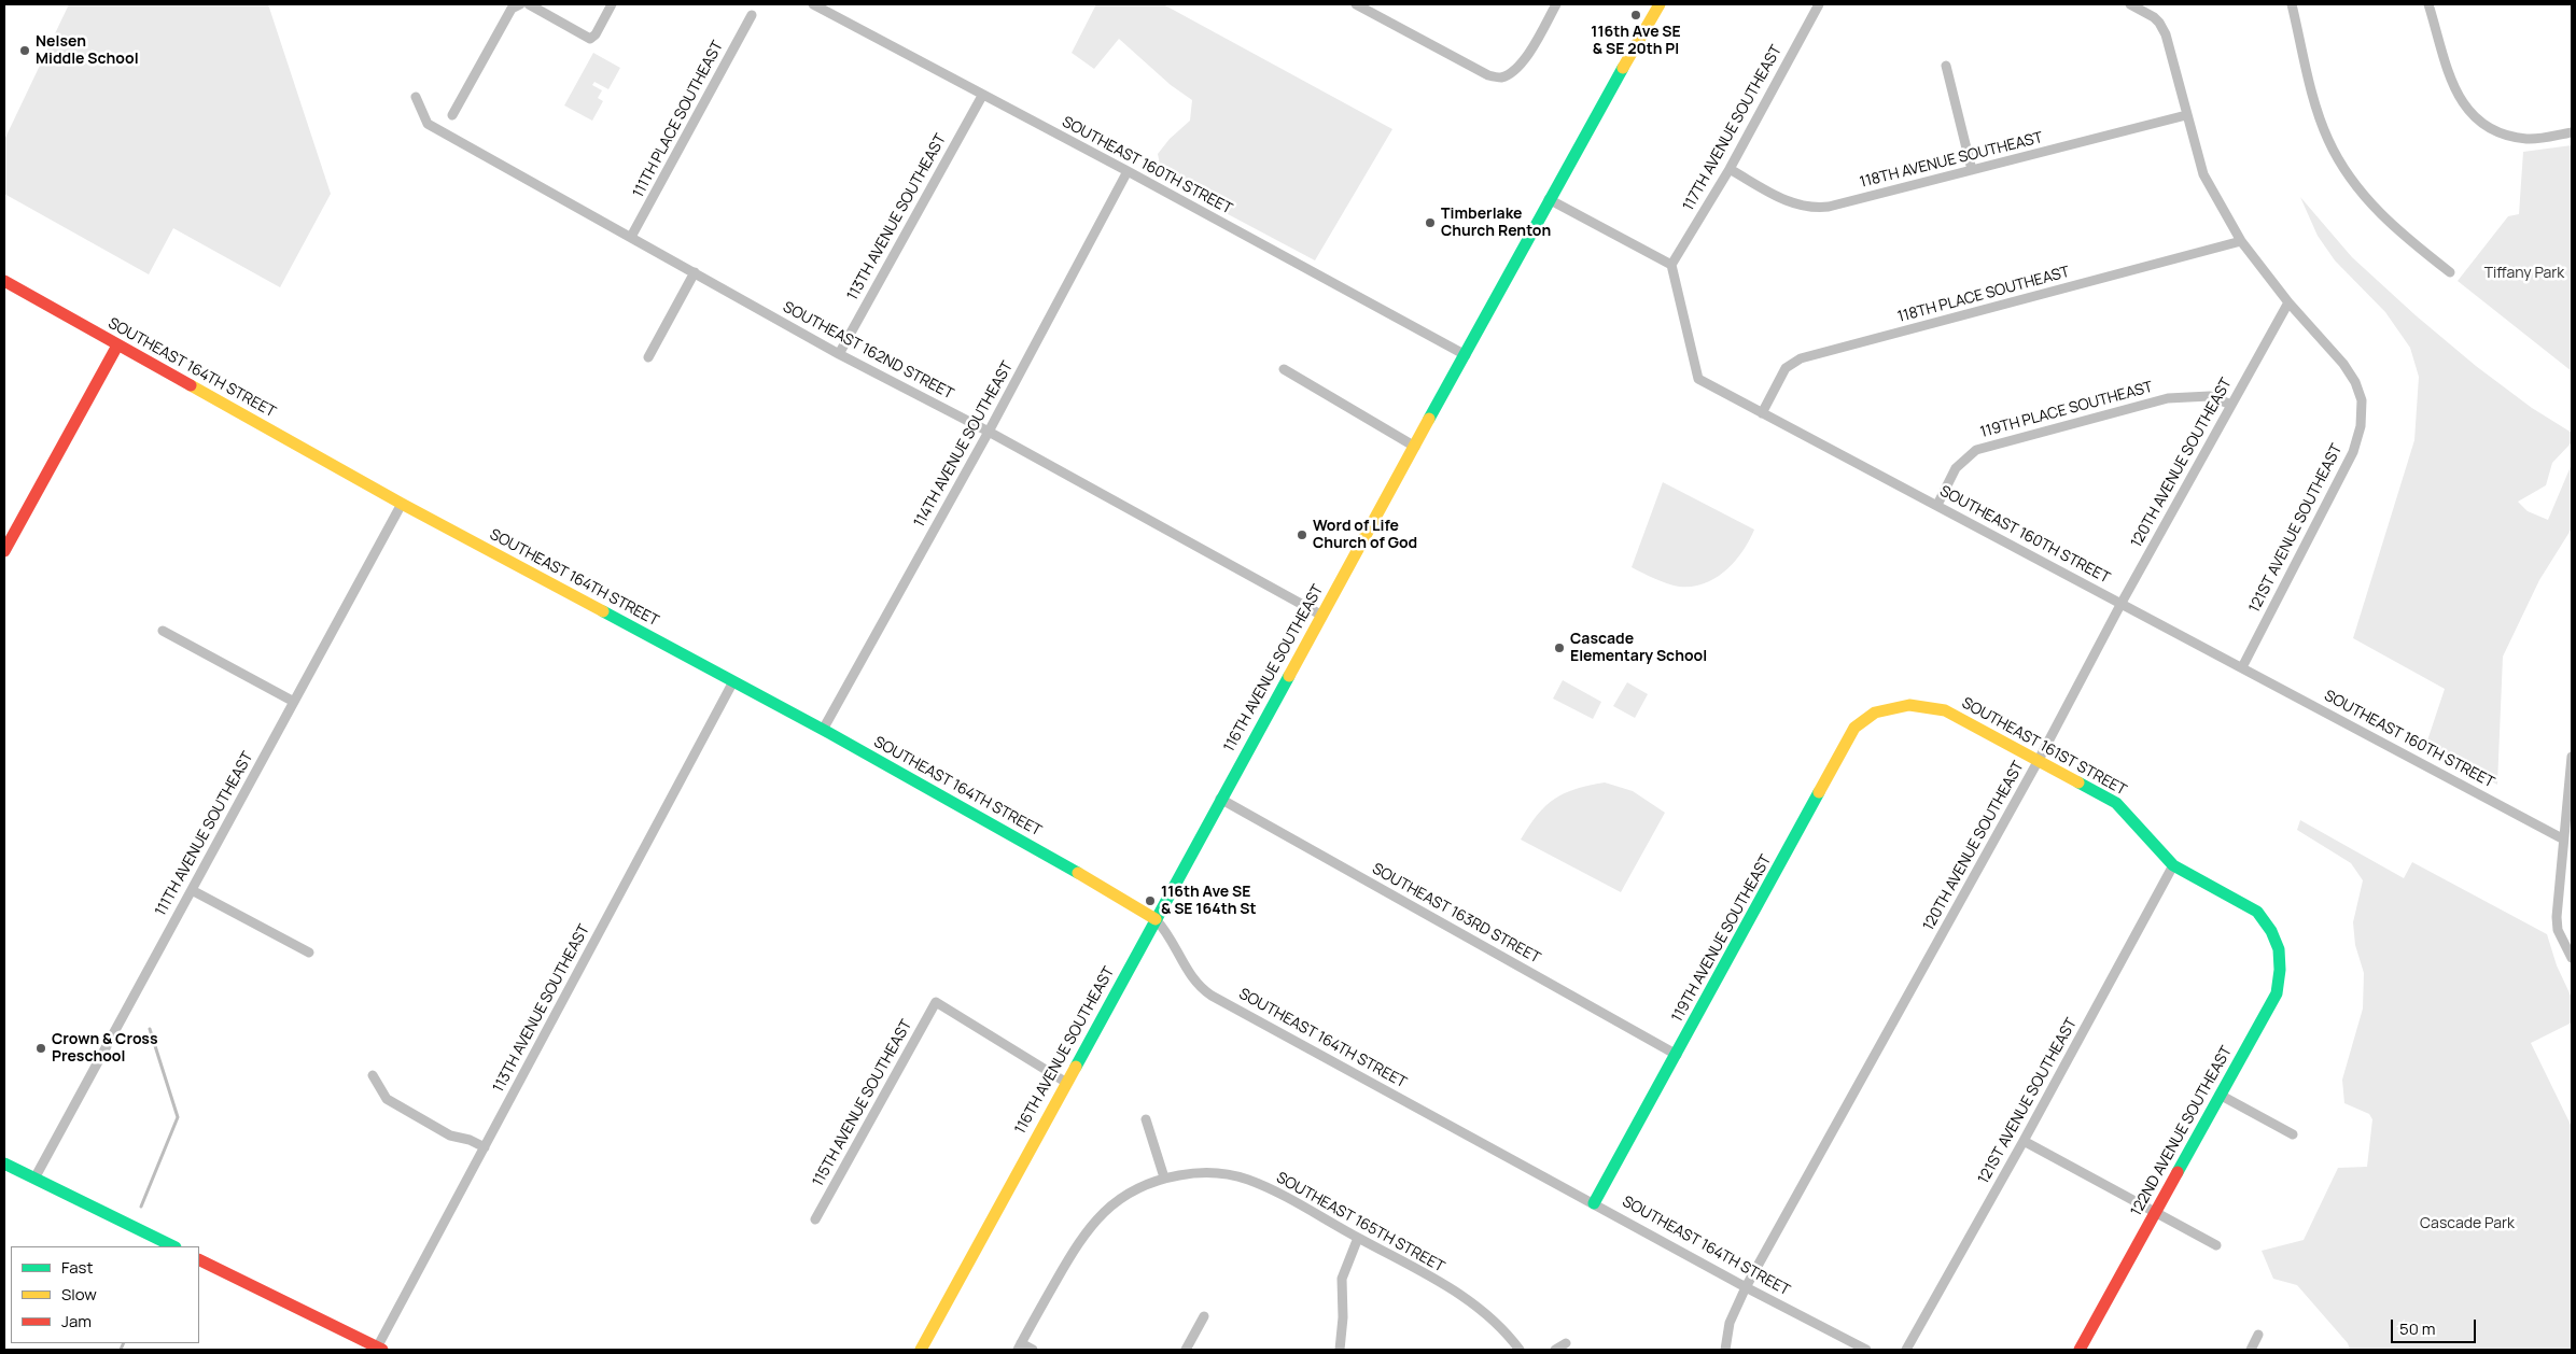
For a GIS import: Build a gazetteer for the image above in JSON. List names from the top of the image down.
{
  "streets": {
    "street": [
      "111TH PLACE SOUTHEAST",
      "117TH AVENUE SOUTHEAST",
      "118TH AVENUE SOUTHEAST",
      "SOUTHEAST 160TH STREET",
      "113TH AVENUE SOUTHEAST",
      "118TH PLACE SOUTHEAST",
      "SOUTHEAST 162ND STREET",
      "SOUTHEAST 164TH STREET",
      "119TH PLACE SOUTHEAST",
      "114TH AVENUE SOUTHEAST",
      "120TH AVENUE SOUTHEAST",
      "121ST AVENUE SOUTHEAST",
      "116TH AVENUE SOUTHEAST",
      "SOUTHEAST 161ST STREET",
      "111TH AVENUE SOUTHEAST",
      "SOUTHEAST 163RD STREET",
      "119TH AVENUE SOUTHEAST",
      "115TH AVENUE SOUTHEAST",
      "122ND AVENUE SOUTHEAST",
      "SOUTHEAST 165TH STREET"
    ]
  },
  "crossings": [
    ["111TH PLACE SOUTHEAST", "SOUTHEAST 162ND STREET"],
    ["117TH AVENUE SOUTHEAST", "118TH AVENUE SOUTHEAST"],
    ["117TH AVENUE SOUTHEAST", "SOUTHEAST 160TH STREET"],
    ["SOUTHEAST 160TH STREET", "113TH AVENUE SOUTHEAST"],
    ["SOUTHEAST 160TH STREET", "118TH PLACE SOUTHEAST"],
    ["SOUTHEAST 160TH STREET", "119TH PLACE SOUTHEAST"],
    ["SOUTHEAST 160TH STREET", "114TH AVENUE SOUTHEAST"],
    ["SOUTHEAST 160TH STREET", "120TH AVENUE SOUTHEAST"],
    ["SOUTHEAST 160TH STREET", "121ST AVENUE SOUTHEAST"],
    ["SOUTHEAST 160TH STREET", "116TH AVENUE SOUTHEAST"],
    ["113TH AVENUE SOUTHEAST", "SOUTHEAST 162ND STREET"],
    ["113TH AVENUE SOUTHEAST", "SOUTHEAST 164TH STREET"],
    ["SOUTHEAST 162ND STREET", "114TH AVENUE SOUTHEAST"],
    ["SOUTHEAST 162ND STREET", "116TH AVENUE SOUTHEAST"],
    ["SOUTHEAST 164TH STREET", "114TH AVENUE SOUTHEAST"],
    ["SOUTHEAST 164TH STREET", "120TH AVENUE SOUTHEAST"],
    ["SOUTHEAST 164TH STREET", "116TH AVENUE SOUTHEAST"],
    ["SOUTHEAST 164TH STREET", "111TH AVENUE SOUTHEAST"],
    ["SOUTHEAST 164TH STREET", "119TH AVENUE SOUTHEAST"],
    ["119TH PLACE SOUTHEAST", "120TH AVENUE SOUTHEAST"],
    ["120TH AVENUE SOUTHEAST", "121ST AVENUE SOUTHEAST"],
    ["120TH AVENUE SOUTHEAST", "SOUTHEAST 161ST STREET"],
    ["121ST AVENUE SOUTHEAST", "SOUTHEAST 161ST STREET"],
    ["116TH AVENUE SOUTHEAST", "SOUTHEAST 163RD STREET"],
    ["116TH AVENUE SOUTHEAST", "115TH AVENUE SOUTHEAST"],
    ["SOUTHEAST 161ST STREET", "119TH AVENUE SOUTHEAST"],
    ["SOUTHEAST 161ST STREET", "122ND AVENUE SOUTHEAST"],
    ["SOUTHEAST 163RD STREET", "119TH AVENUE SOUTHEAST"]
  ],
  "parks": ["Tiffany Park", "Cascade Park"],
  "places": [
    "116th Ave SE & SE 20th Pl",
    "Nelsen Middle School",
    "Timberlake Church Renton",
    "Word of Life Church of God",
    "Cascade Elementary School",
    "116th Ave SE & SE 164th St",
    "Crown & Cross Preschool"
  ],
  "legend": ["Fast", "Slow", "Jam"],
  "scale_bar": "50 m"
}
